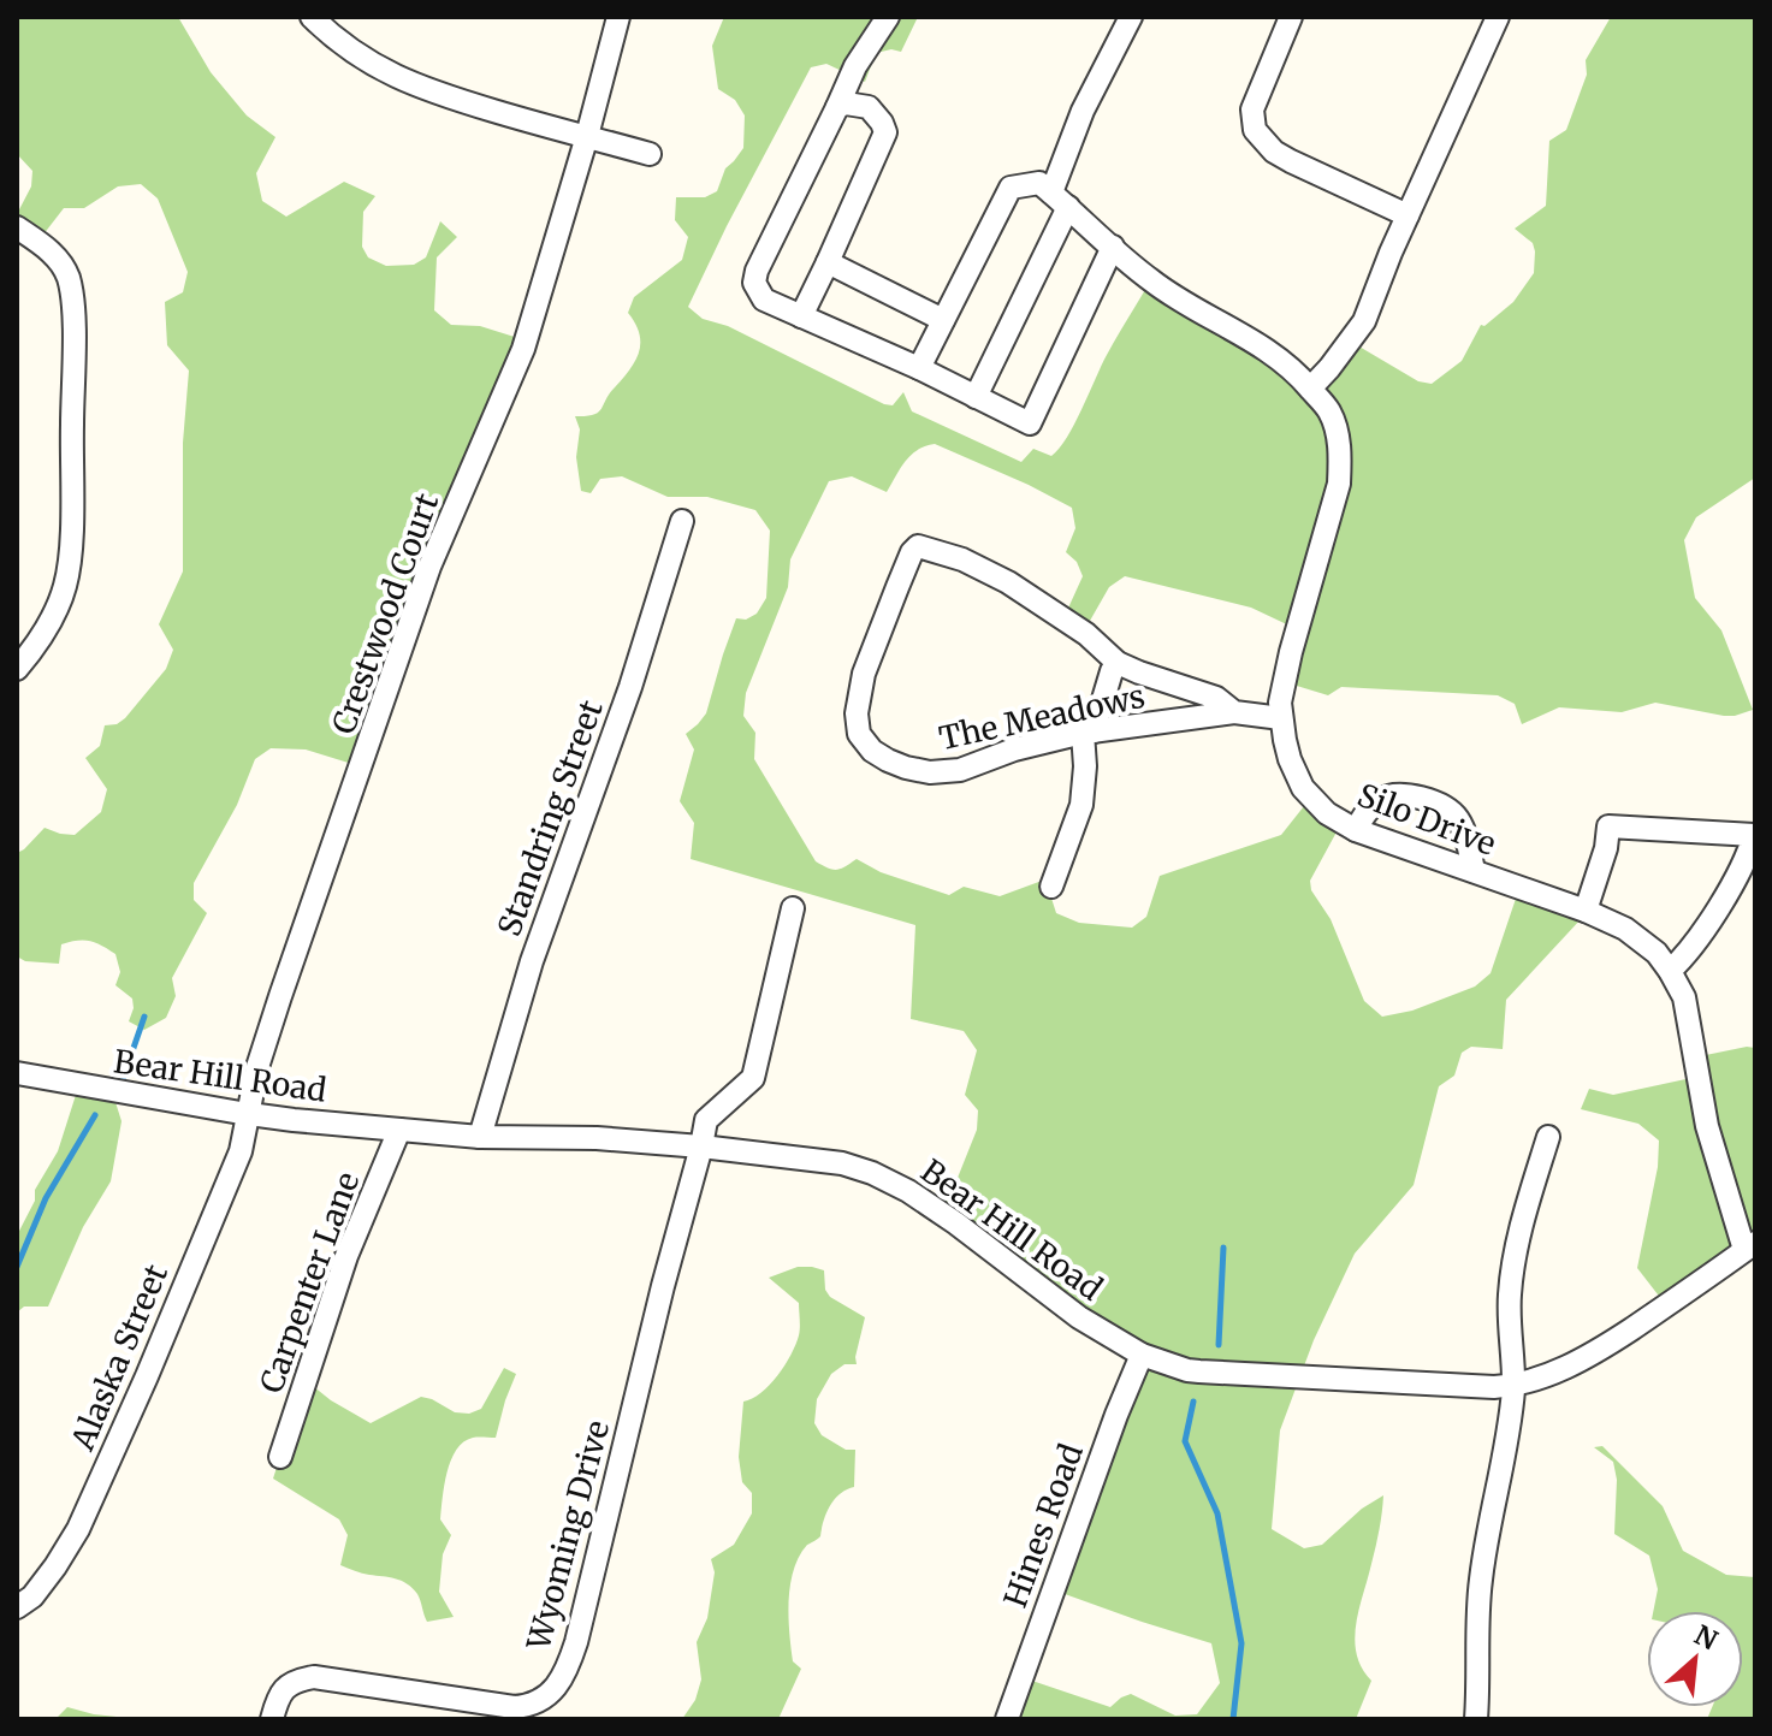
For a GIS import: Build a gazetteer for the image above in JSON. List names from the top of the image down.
{
  "streets": {
    "street": [
      "Crestwood Court",
      "The Meadows",
      "Standring Street",
      "Silo Drive",
      "Bear Hill Road",
      "Carpenter Lane",
      "Alaska Street",
      "Hines Road",
      "Wyoming Drive"
    ]
  },
  "crossings": [
    ["Crestwood Court", "Bear Hill Road"],
    ["Crestwood Court", "Alaska Street"],
    ["The Meadows", "Silo Drive"],
    ["Standring Street", "Bear Hill Road"],
    ["Silo Drive", "Bear Hill Road"],
    ["Bear Hill Road", "Carpenter Lane"],
    ["Bear Hill Road", "Alaska Street"],
    ["Bear Hill Road", "Hines Road"],
    ["Bear Hill Road", "Wyoming Drive"]
  ],
  "north": "top right"
}
